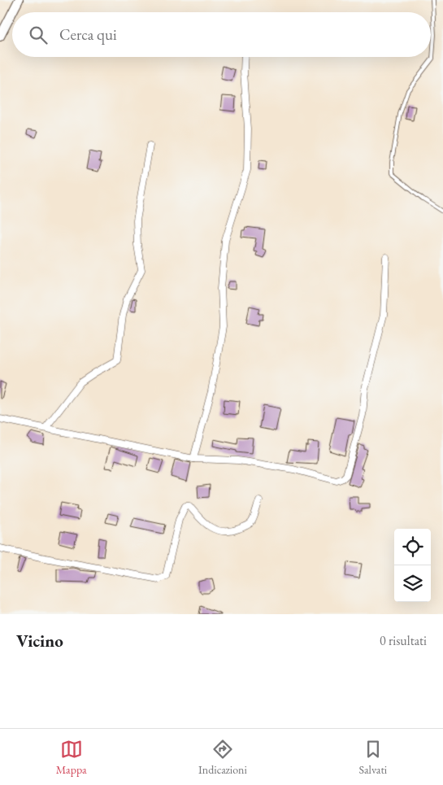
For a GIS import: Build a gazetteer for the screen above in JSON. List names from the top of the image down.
{
  "page": {
    "search": "Cerca qui",
    "heading": ["Vicino", "0 risultati"],
    "nav": ["Mappa", "Indicazioni", "Salvati"]
  }
}
